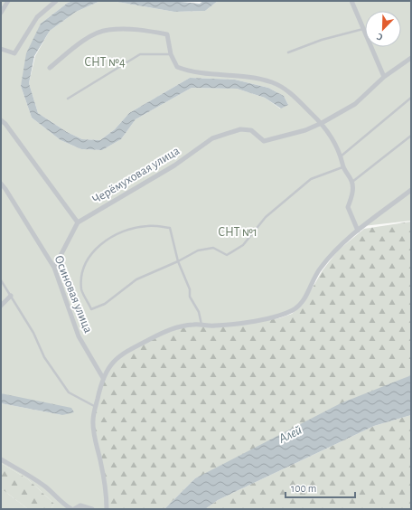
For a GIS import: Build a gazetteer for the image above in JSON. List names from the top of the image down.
{
  "streets": {
    "street": ["Черёмуховая улица", "Осиновая улица"]
  },
  "water": ["Алей"],
  "parks": ["СНТ №4", "СНТ №1"],
  "scale_bar": "100 m",
  "north": "bottom left"
}
